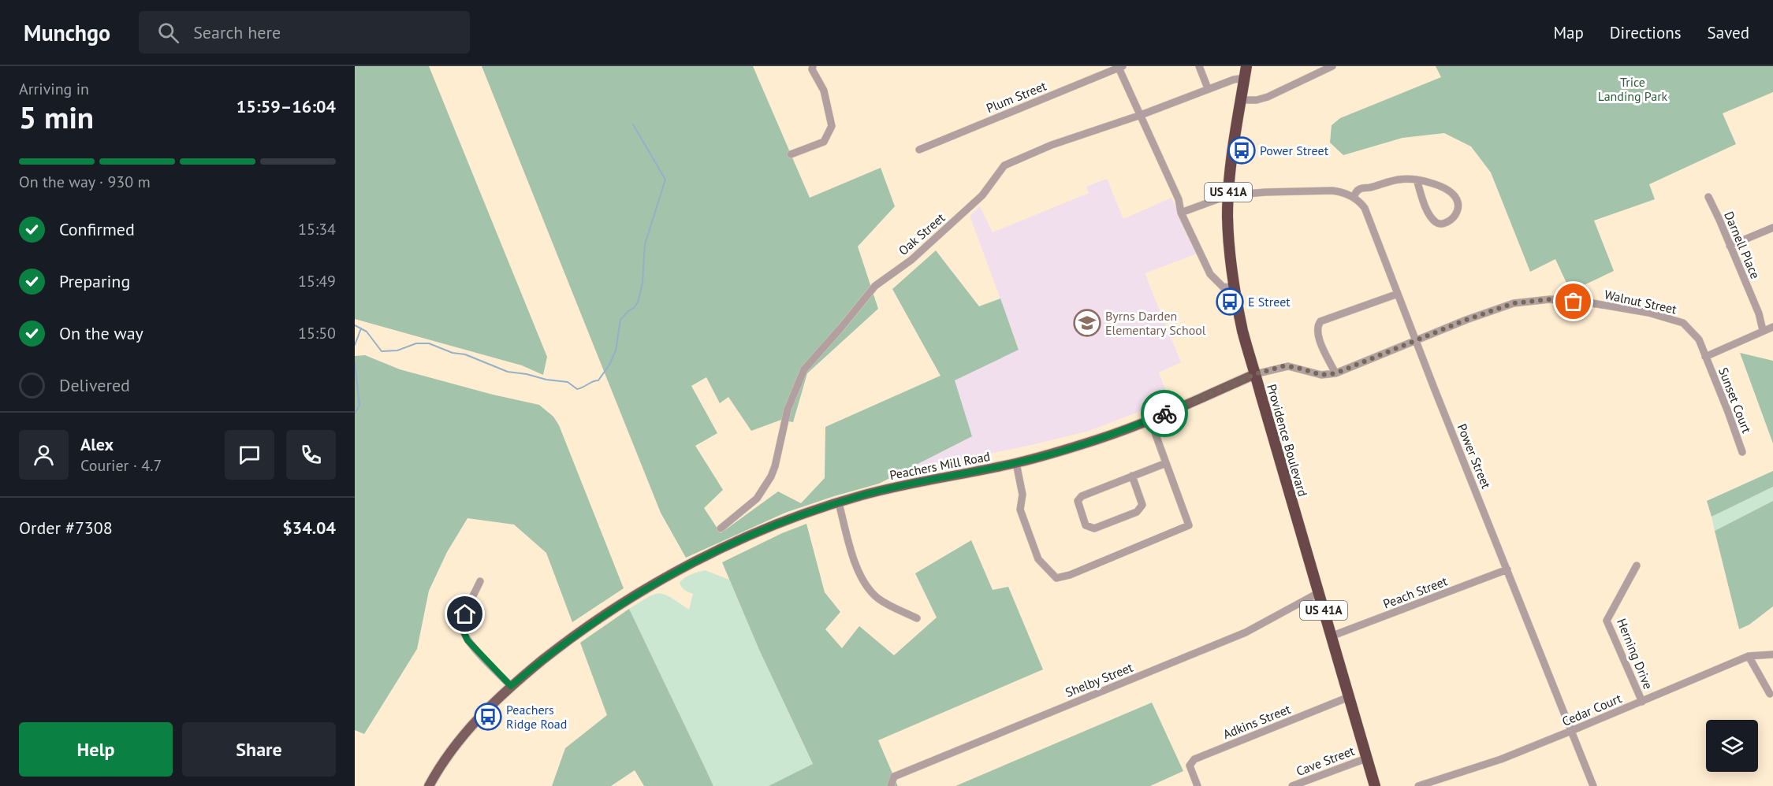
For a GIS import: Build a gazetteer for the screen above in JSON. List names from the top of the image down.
{
  "streets": {
    "highway": ["US 41A", "Providence Boulevard"],
    "main road": ["Peachers Mill Road"],
    "street": [
      "Plum Street",
      "Oak Street",
      "Darnell Place",
      "Walnut Street",
      "Sunset Court",
      "Power Street",
      "Peach Street",
      "Herning Drive",
      "Shelby Street",
      "Cedar Court",
      "Adkins Street",
      "Cave Street"
    ]
  },
  "crossings": [
    ["Oak Street", "Providence Boulevard"],
    ["Walnut Street", "Sunset Court"],
    ["Walnut Street", "Providence Boulevard"],
    ["Walnut Street", "Power Street"],
    ["Walnut Street", "Peachers Mill Road"],
    ["Providence Boulevard", "Peachers Mill Road"],
    ["Providence Boulevard", "Peach Street"],
    ["Providence Boulevard", "Shelby Street"],
    ["Providence Boulevard", "Adkins Street"],
    ["Providence Boulevard", "Cave Street"],
    ["Power Street", "Peach Street"],
    ["Power Street", "Cedar Court"],
    ["Herning Drive", "Cedar Court"]
  ],
  "parks": ["Trice Landing Park"],
  "places": {
    "bus stop": ["Power Street", "E Street", "Peachers Ridge Road"],
    "school or university": ["Byrns Darden Elementary School"]
  },
  "page": {
    "header": "Munchgo",
    "search": "Search here",
    "nav": ["Map", "Directions", "Saved"],
    "heading": ["5 min", "Arriving in", "15:59–16:04"],
    "panel": [
      "Alex",
      "Courier · 4.7",
      "Order #7308",
      "$34.04"
    ],
    "bar": "On the way · 930 m",
    "list": [
      ["Confirmed", "15:34"],
      ["Preparing", "15:49"],
      ["On the way", "15:50"],
      "Delivered"
    ],
    "buttons": ["Help", "Share"]
  }
}
